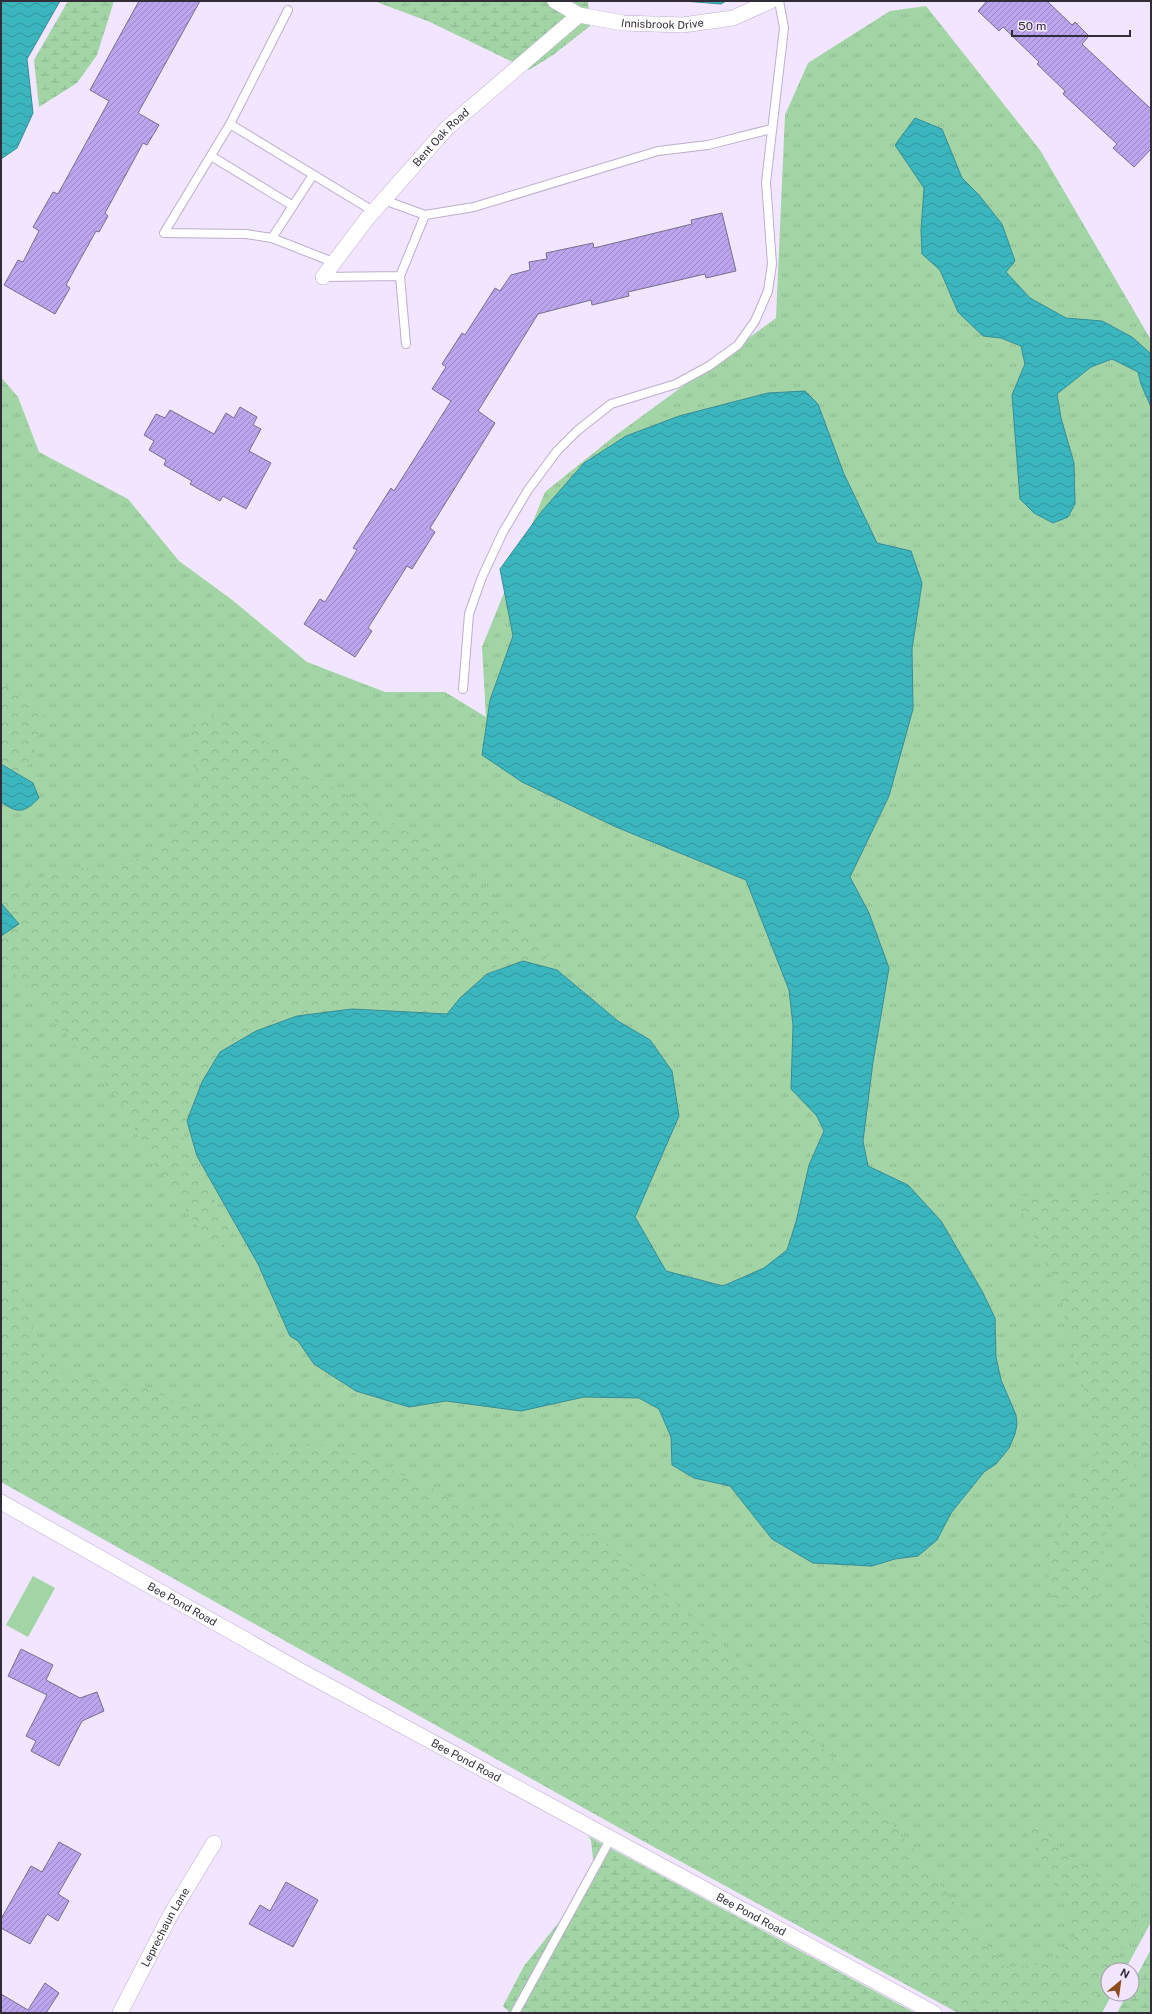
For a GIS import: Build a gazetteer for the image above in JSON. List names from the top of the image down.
{
  "streets": {
    "street": [
      "Innisbrook Drive",
      "Bent Oak Road",
      "Bee Pond Road",
      "Leprechaun Lane"
    ]
  },
  "crossings": [
    ["Innisbrook Drive", "Bent Oak Road"]
  ],
  "scale_bar": "50 m",
  "north": "top right"
}
